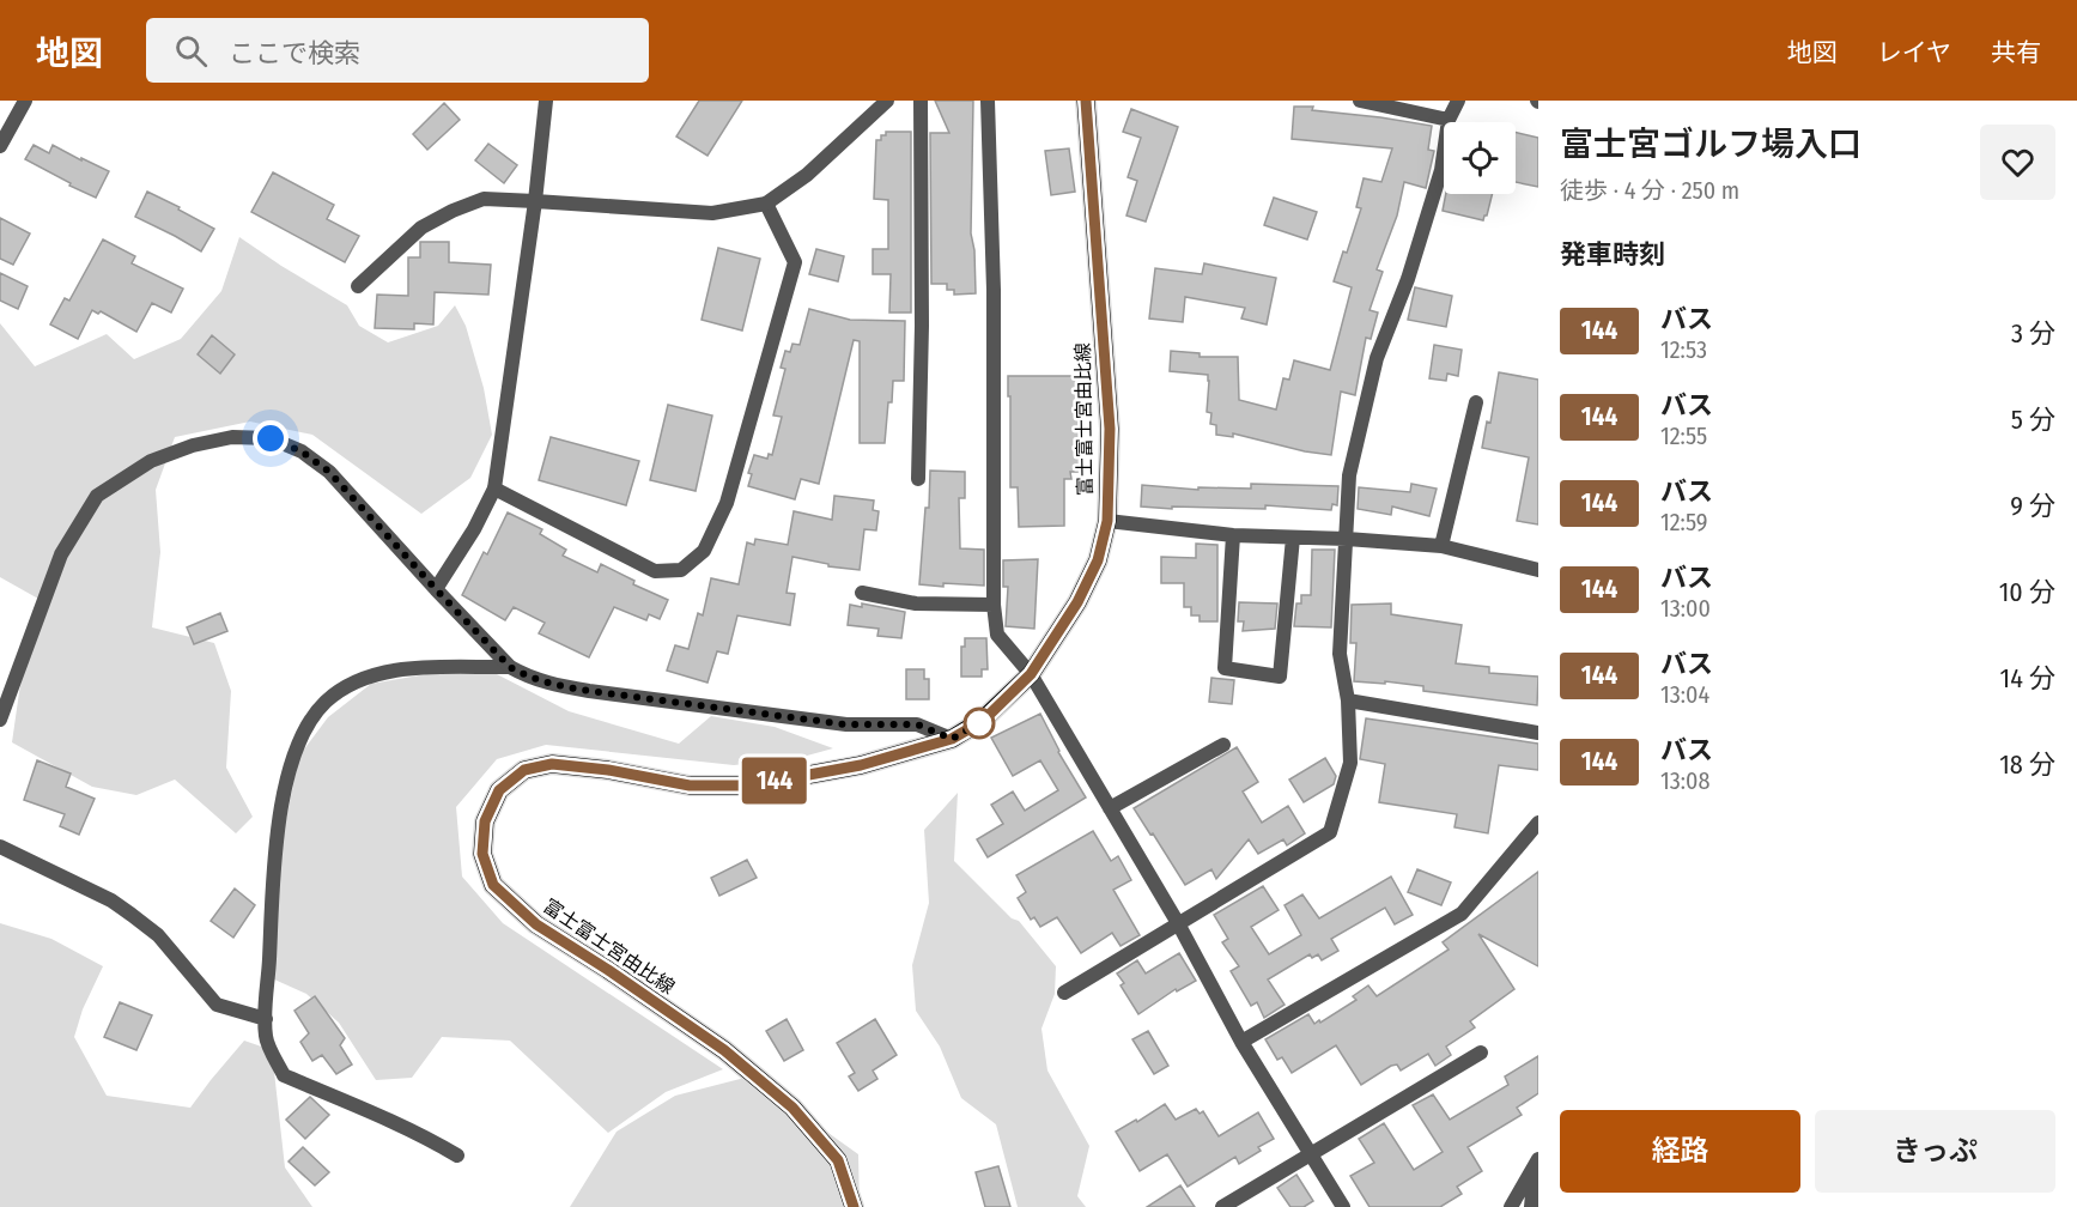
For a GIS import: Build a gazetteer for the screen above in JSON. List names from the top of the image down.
{
  "streets": {
    "main road": ["富士富士宮由比線"]
  },
  "lines": ["bus line 144"],
  "page": {
    "header": "地図",
    "search": "ここで検索",
    "nav": ["地図", "レイヤ", "共有"],
    "on_map": "144",
    "heading": [
      ["富士宮ゴルフ場入口", "徒歩 · 4 分 · 250 m"],
      "発車時刻"
    ],
    "list": [
      {
        "mark": "144",
        "name": "バス",
        "note": "12:53",
        "value": "3 分"
      },
      {
        "mark": "144",
        "name": "バス",
        "note": "12:55",
        "value": "5 分"
      },
      {
        "mark": "144",
        "name": "バス",
        "note": "12:59",
        "value": "9 分"
      },
      {
        "mark": "144",
        "name": "バス",
        "note": "13:00",
        "value": "10 分"
      },
      {
        "mark": "144",
        "name": "バス",
        "note": "13:04",
        "value": "14 分"
      },
      {
        "mark": "144",
        "name": "バス",
        "note": "13:08",
        "value": "18 分"
      }
    ],
    "buttons": ["経路", "きっぷ"]
  }
}
